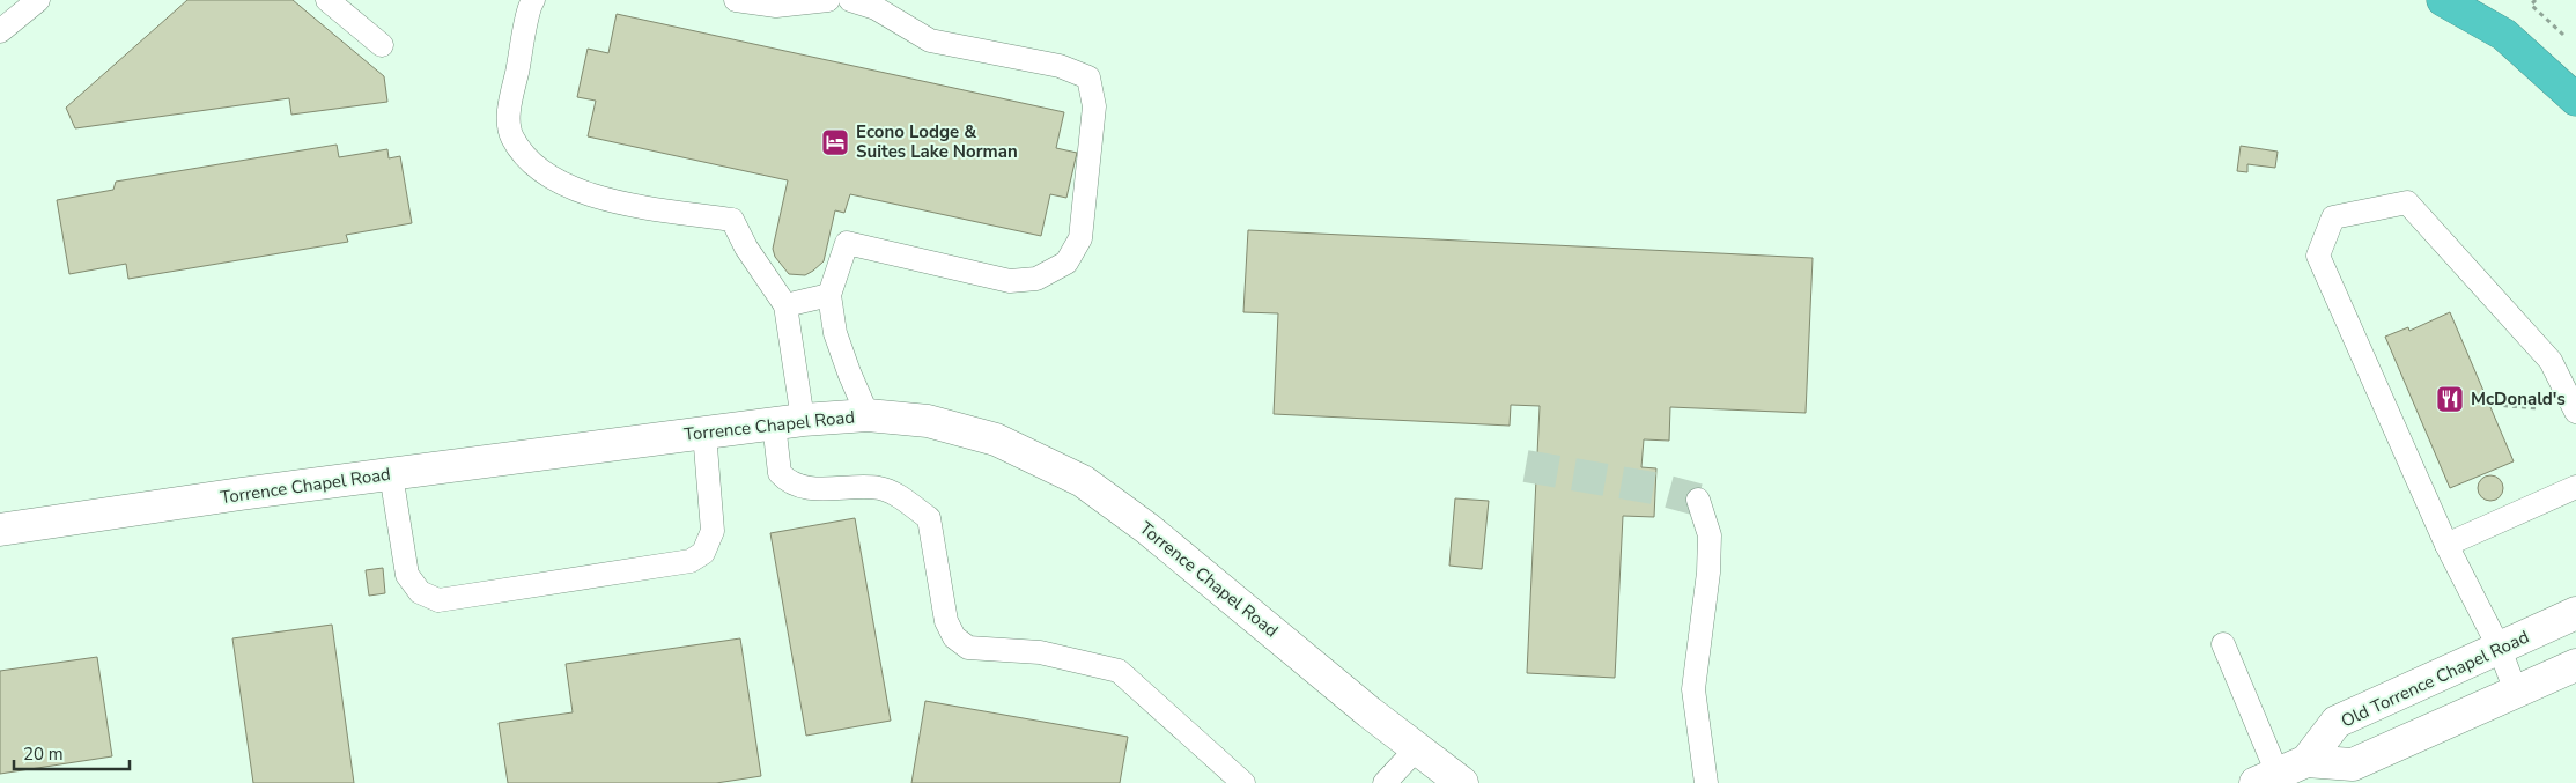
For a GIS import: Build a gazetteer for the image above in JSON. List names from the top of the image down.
{
  "streets": {
    "street": ["Torrence Chapel Road", "Old Torrence Chapel Road"]
  },
  "places": {
    "hotel": ["Econo Lodge & Suites Lake Norman"],
    "restaurant": ["McDonald's"]
  },
  "scale_bar": "20 m"
}
